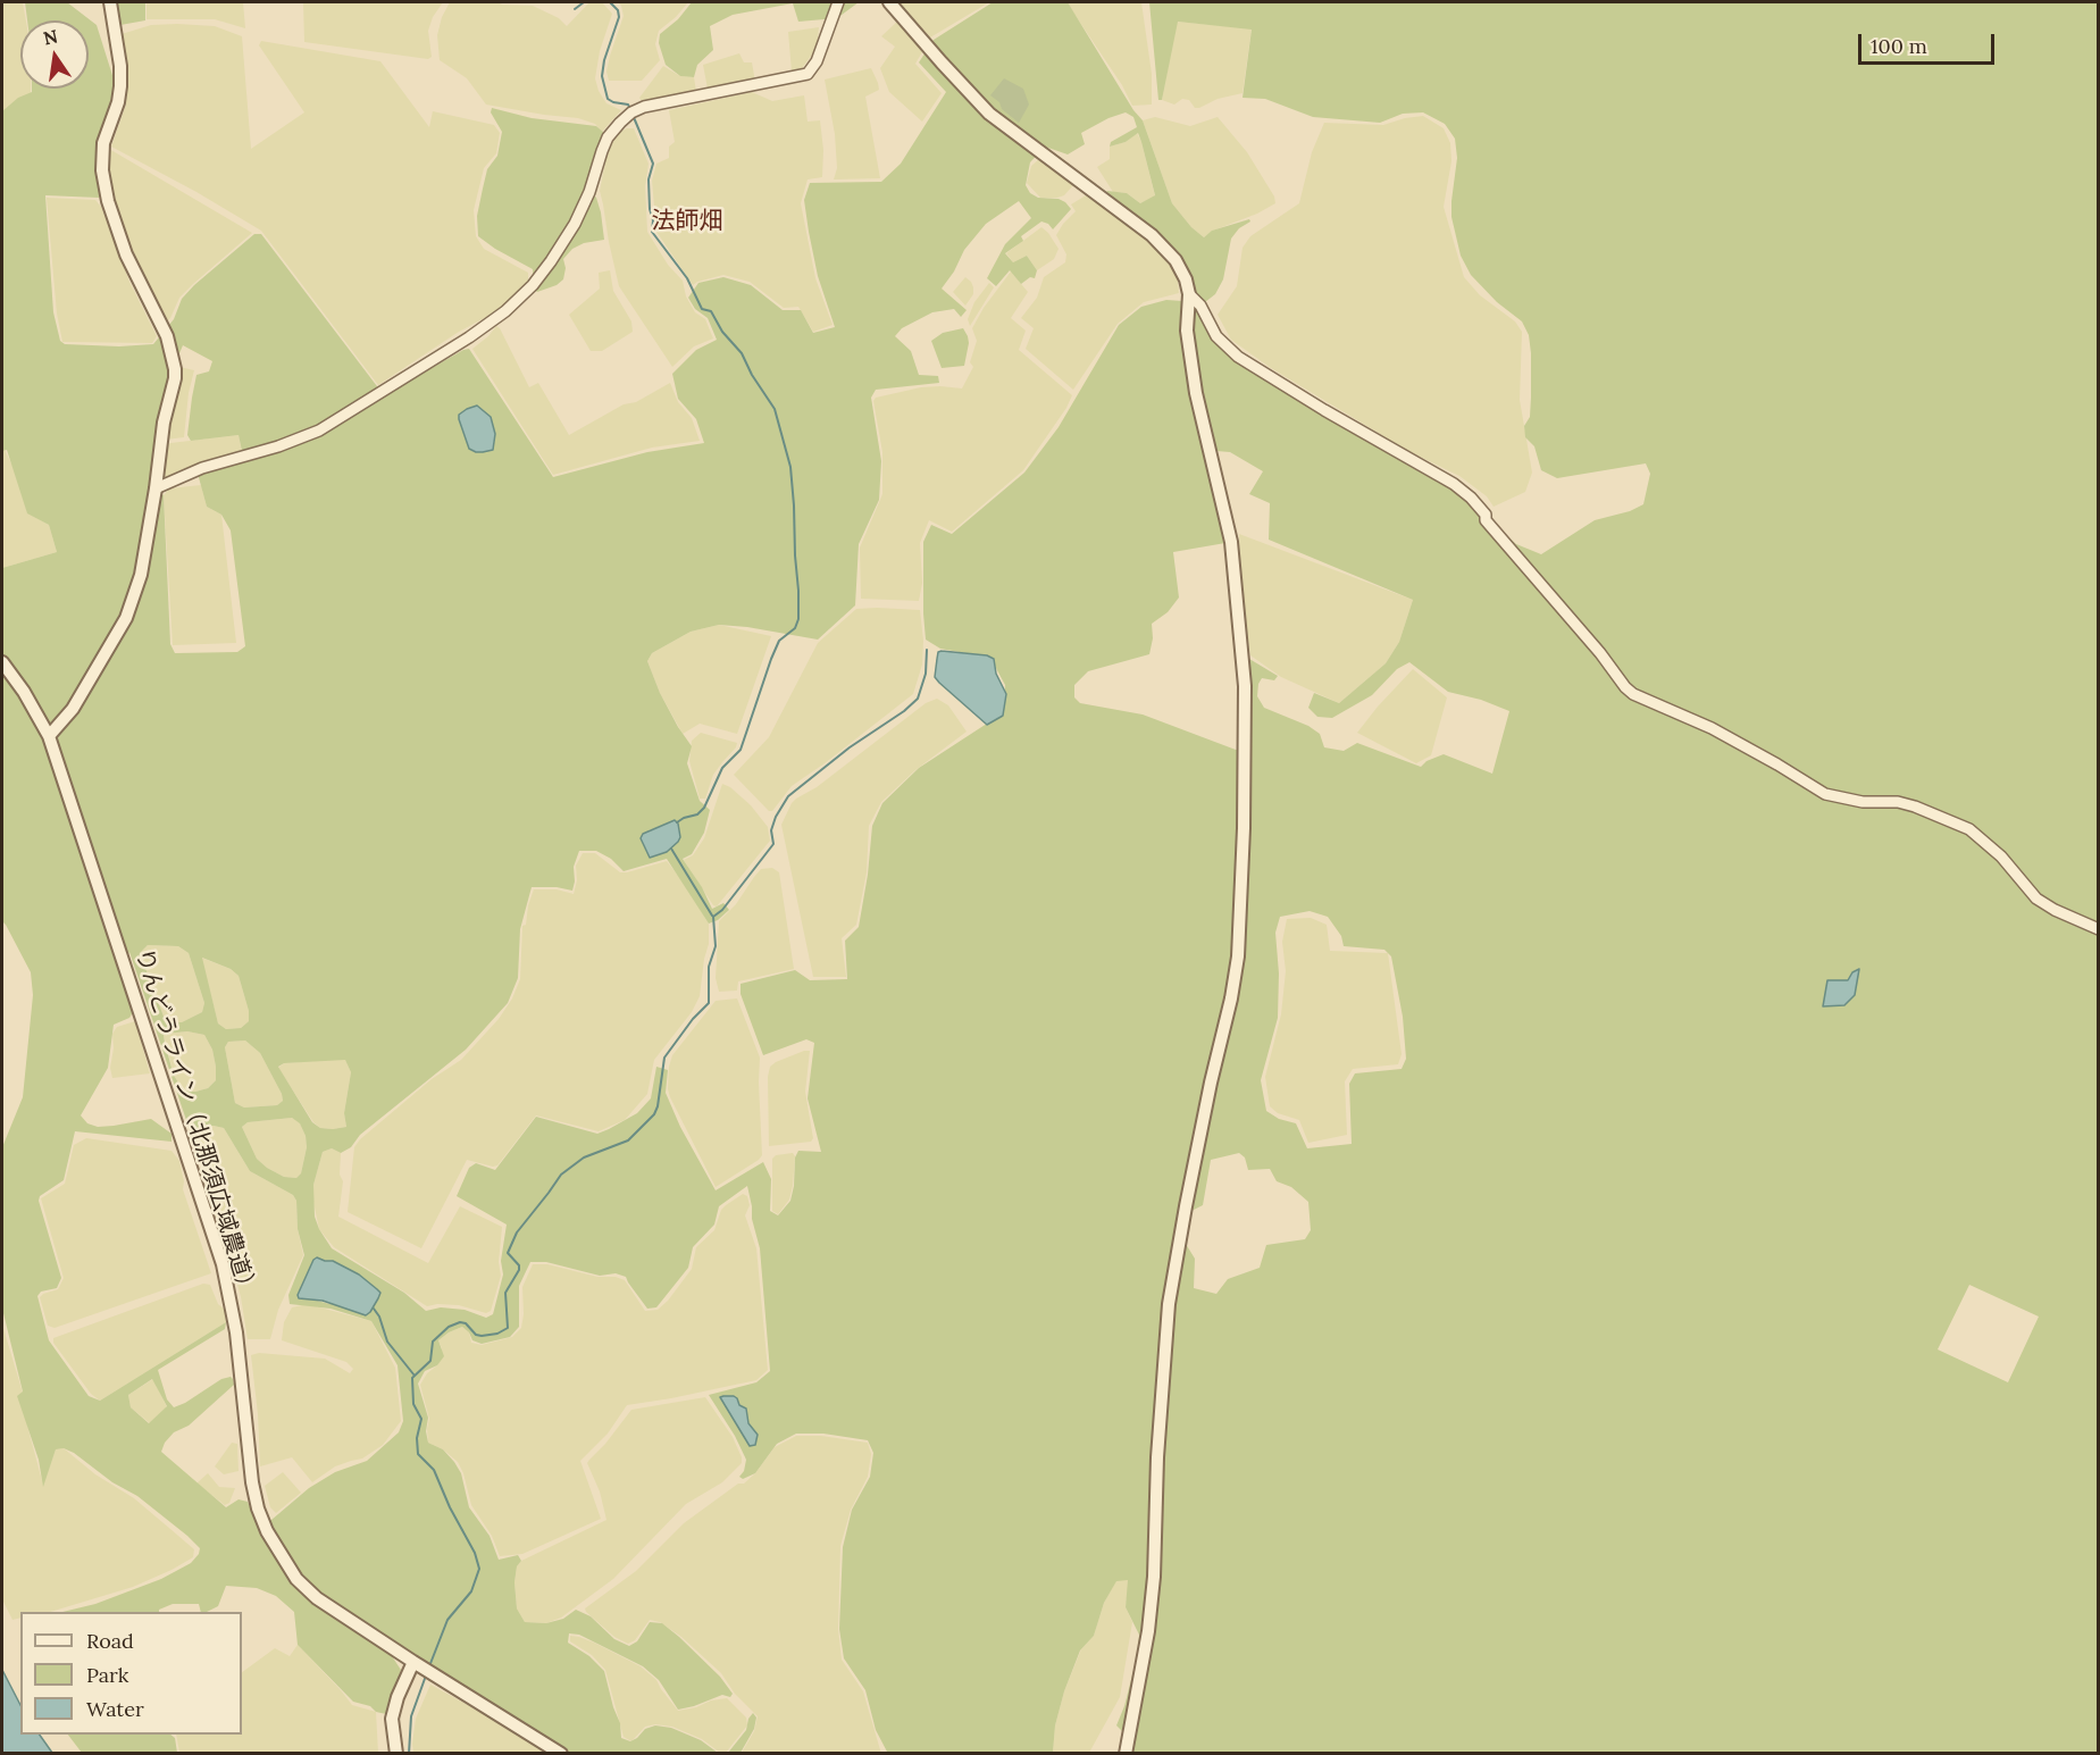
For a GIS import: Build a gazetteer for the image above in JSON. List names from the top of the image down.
{
  "streets": {
    "street": ["りんどうライン（北那須広域農道）"]
  },
  "districts": ["法師畑"],
  "legend": ["Road", "Park", "Water"],
  "scale_bar": "100 m",
  "north": "top"
}
